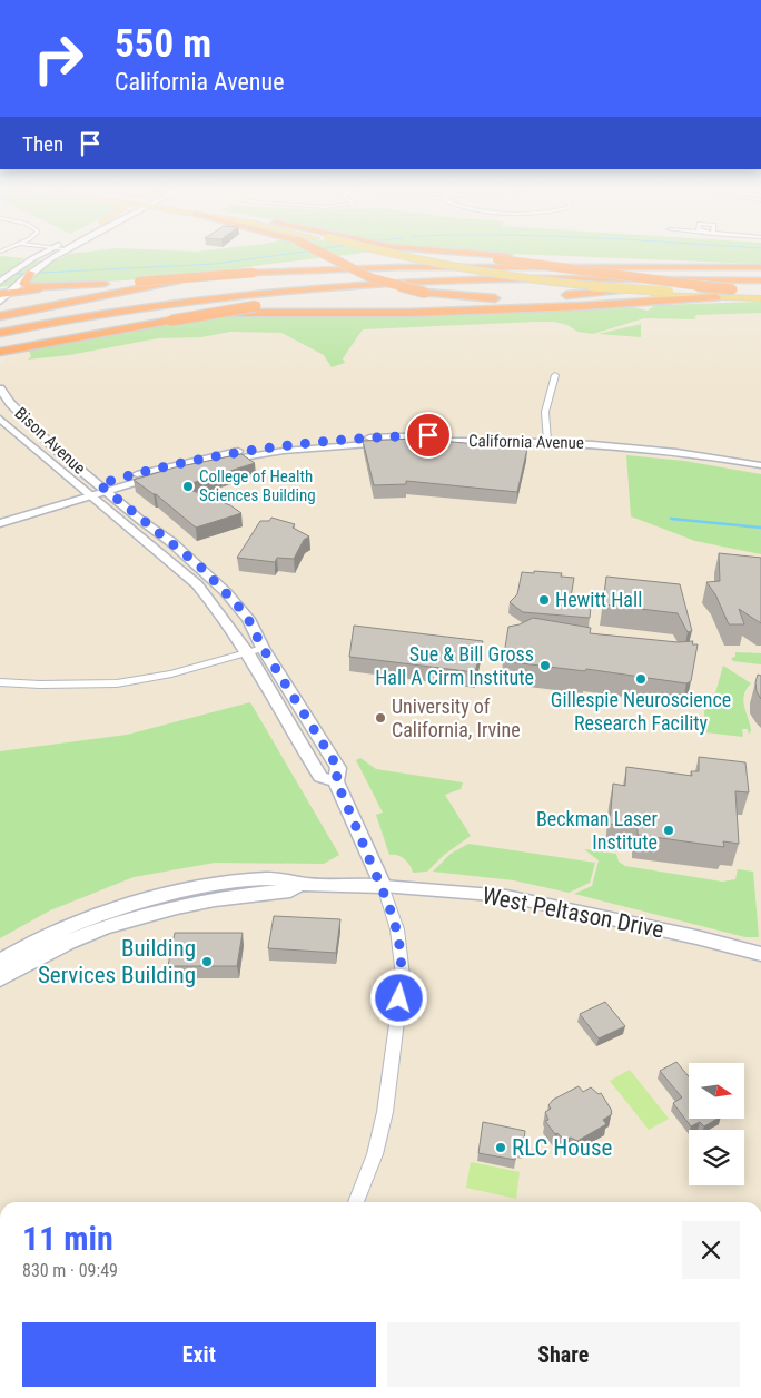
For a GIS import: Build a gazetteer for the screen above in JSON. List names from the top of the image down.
{
  "streets": {
    "main road": ["Bison Avenue"],
    "street": ["California Avenue", "West Peltason Drive"]
  },
  "crossings": [
    ["Bison Avenue", "California Avenue"]
  ],
  "places": [
    "College of Health Sciences Building",
    "Hewitt Hall",
    "Sue & Bill Gross Hall A Cirm Institute",
    "Gillespie Neuroscience Research Facility",
    "University of California, Irvine",
    "Beckman Laser Institute",
    "Building Services Building",
    "RLC House"
  ],
  "north": "right",
  "page": {
    "turn": ["550 m", "California Avenue"],
    "then": "Then",
    "heading": ["11 min", "830 m · 09:49"],
    "buttons": ["Exit", "Share"]
  }
}
